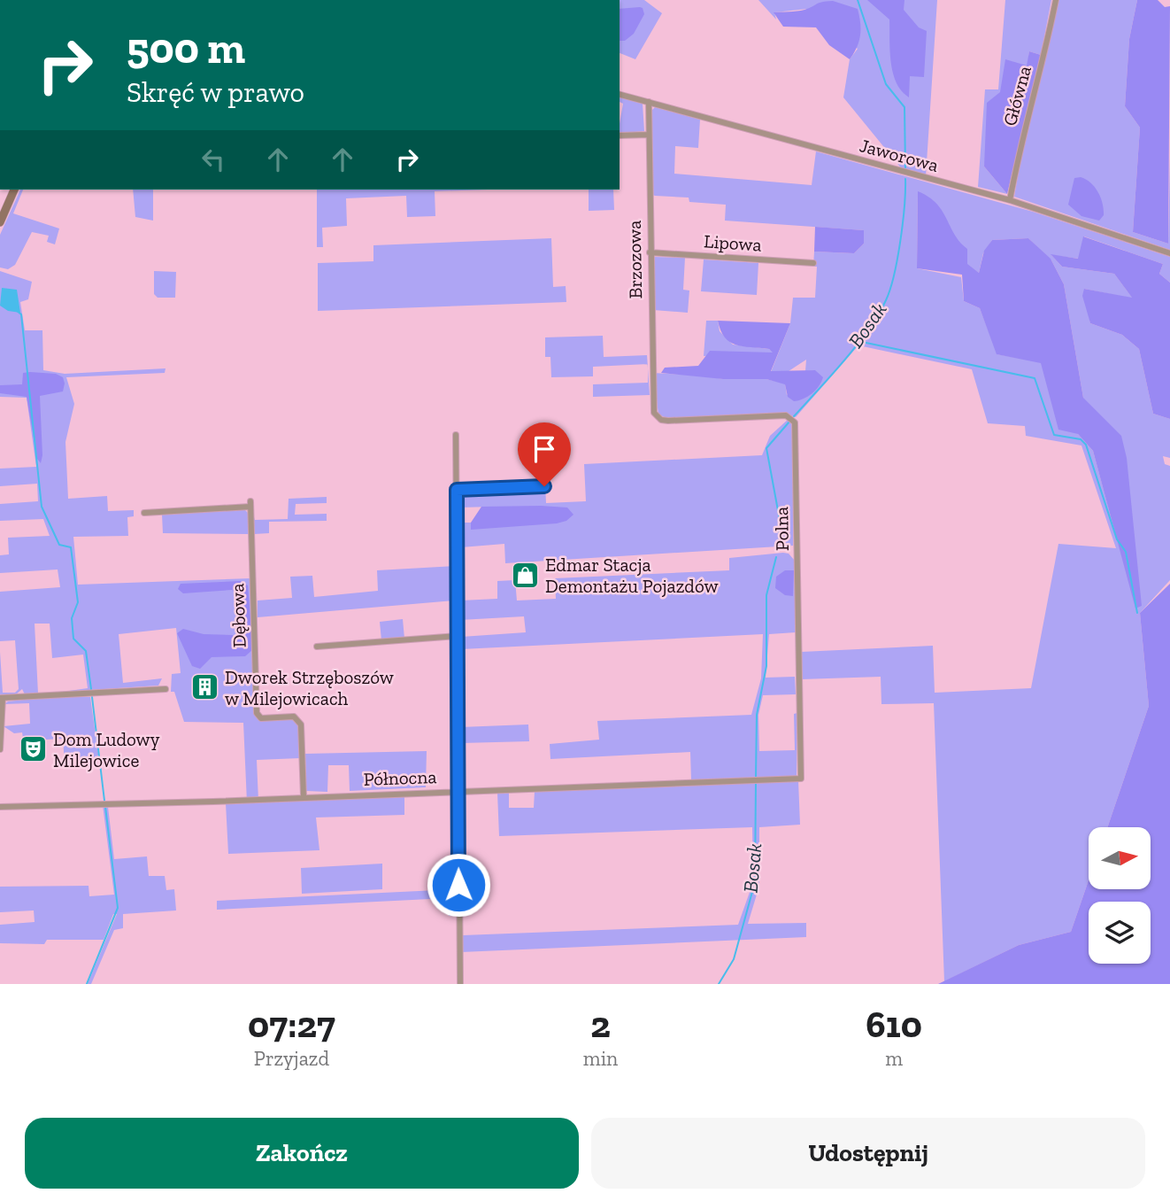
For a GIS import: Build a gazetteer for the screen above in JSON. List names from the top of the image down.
{
  "streets": {
    "street": [
      "Główna",
      "Jaworowa",
      "Lipowa",
      "Brzozowa",
      "Polna",
      "Dębowa",
      "Północna"
    ]
  },
  "crossings": [
    ["Główna", "Jaworowa"],
    ["Jaworowa", "Brzozowa"],
    ["Lipowa", "Brzozowa"],
    ["Brzozowa", "Polna"],
    ["Polna", "Północna"],
    ["Dębowa", "Północna"]
  ],
  "water": ["Bosak"],
  "places": {
    "shop": ["Edmar Stacja Demontażu Pojazdów"],
    "building": ["Dworek Strzęboszów w Milejowicach"],
    "theatre": ["Dom Ludowy Milejowice"]
  },
  "north": "right",
  "page": {
    "turn": ["500 m", "Skręć w prawo"],
    "eta": [
      "07:27",
      "Przyjazd",
      "2",
      "min",
      "610",
      "m"
    ],
    "buttons": ["Zakończ", "Udostępnij"]
  }
}
